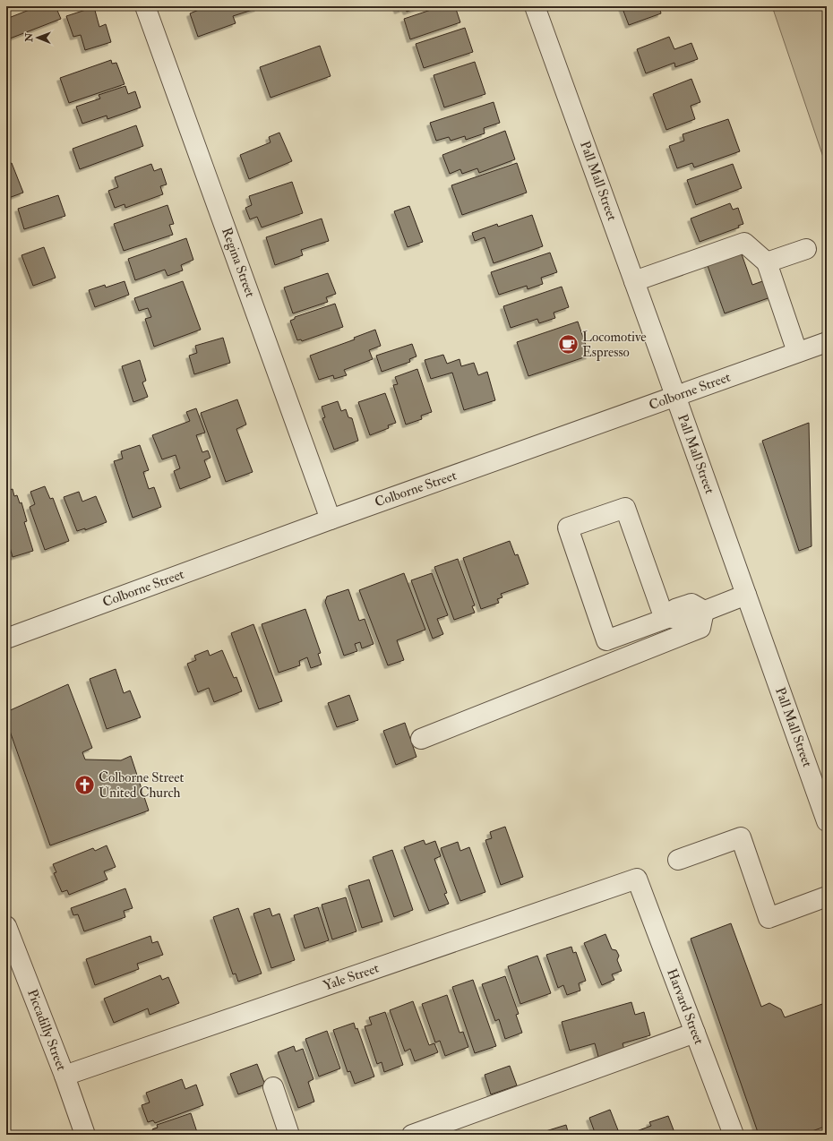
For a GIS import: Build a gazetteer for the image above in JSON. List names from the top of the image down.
{
  "streets": {
    "street": [
      "Pall Mall Street",
      "Regina Street",
      "Colborne Street",
      "Yale Street",
      "Harvard Street",
      "Piccadilly Street"
    ]
  },
  "crossings": [
    ["Pall Mall Street", "Colborne Street"],
    ["Regina Street", "Colborne Street"],
    ["Yale Street", "Harvard Street"],
    ["Yale Street", "Piccadilly Street"]
  ],
  "places": {
    "cafe": ["Locomotive Espresso"],
    "church": ["Colborne Street United Church"]
  },
  "north": "left"
}
